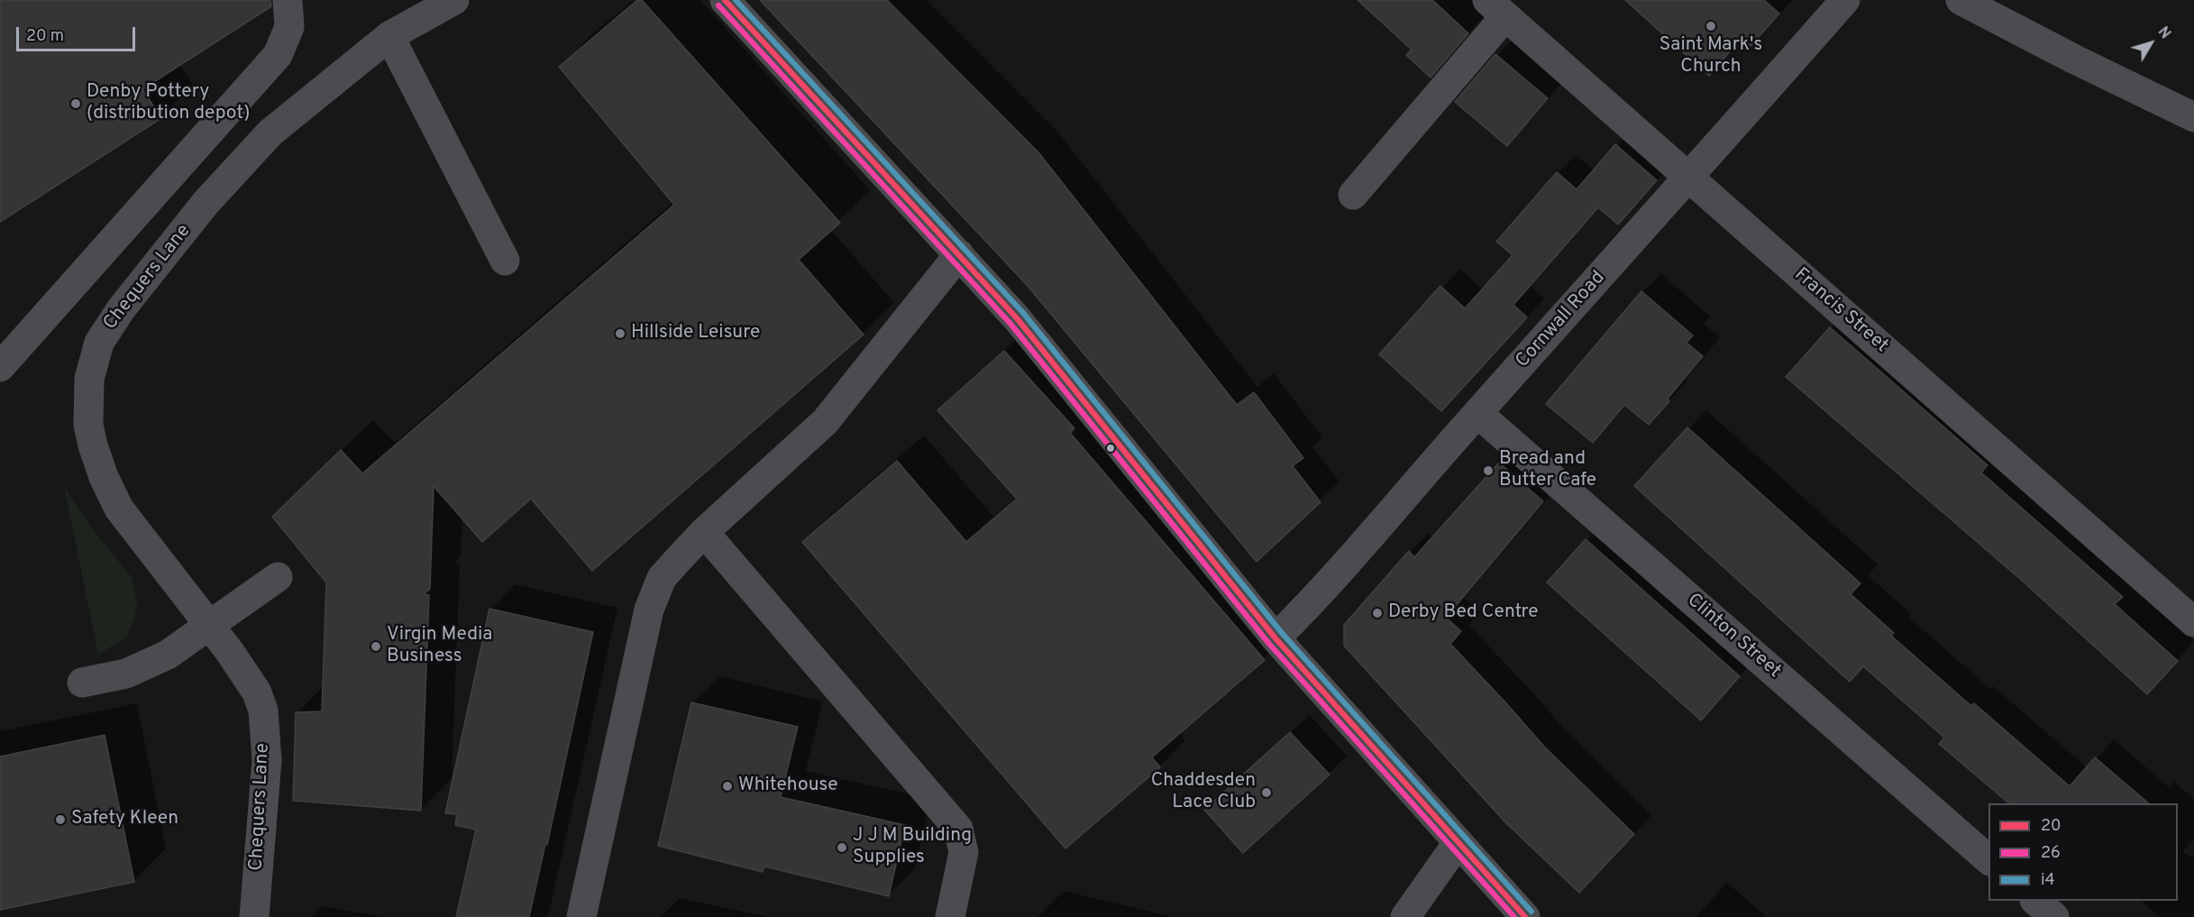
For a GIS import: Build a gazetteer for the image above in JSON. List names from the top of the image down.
{
  "streets": {
    "street": [
      "Chequers Lane",
      "Francis Street",
      "Cornwall Road",
      "Clinton Street"
    ]
  },
  "crossings": [
    ["Francis Street", "Cornwall Road"],
    ["Cornwall Road", "Clinton Street"]
  ],
  "places": [
    "Saint Mark's Church",
    "Denby Pottery (distribution depot)",
    "Hillside Leisure",
    "Bread and Butter Cafe",
    "Derby Bed Centre",
    "Virgin Media Business",
    "Whitehouse",
    "Chaddesden Lace Club",
    "Safety Kleen",
    "J J M Building Supplies"
  ],
  "lines": ["transit line 20", "transit line i4", "transit line 26"],
  "legend": ["20", "26", "i4"],
  "scale_bar": "20 m",
  "north": "top right"
}
